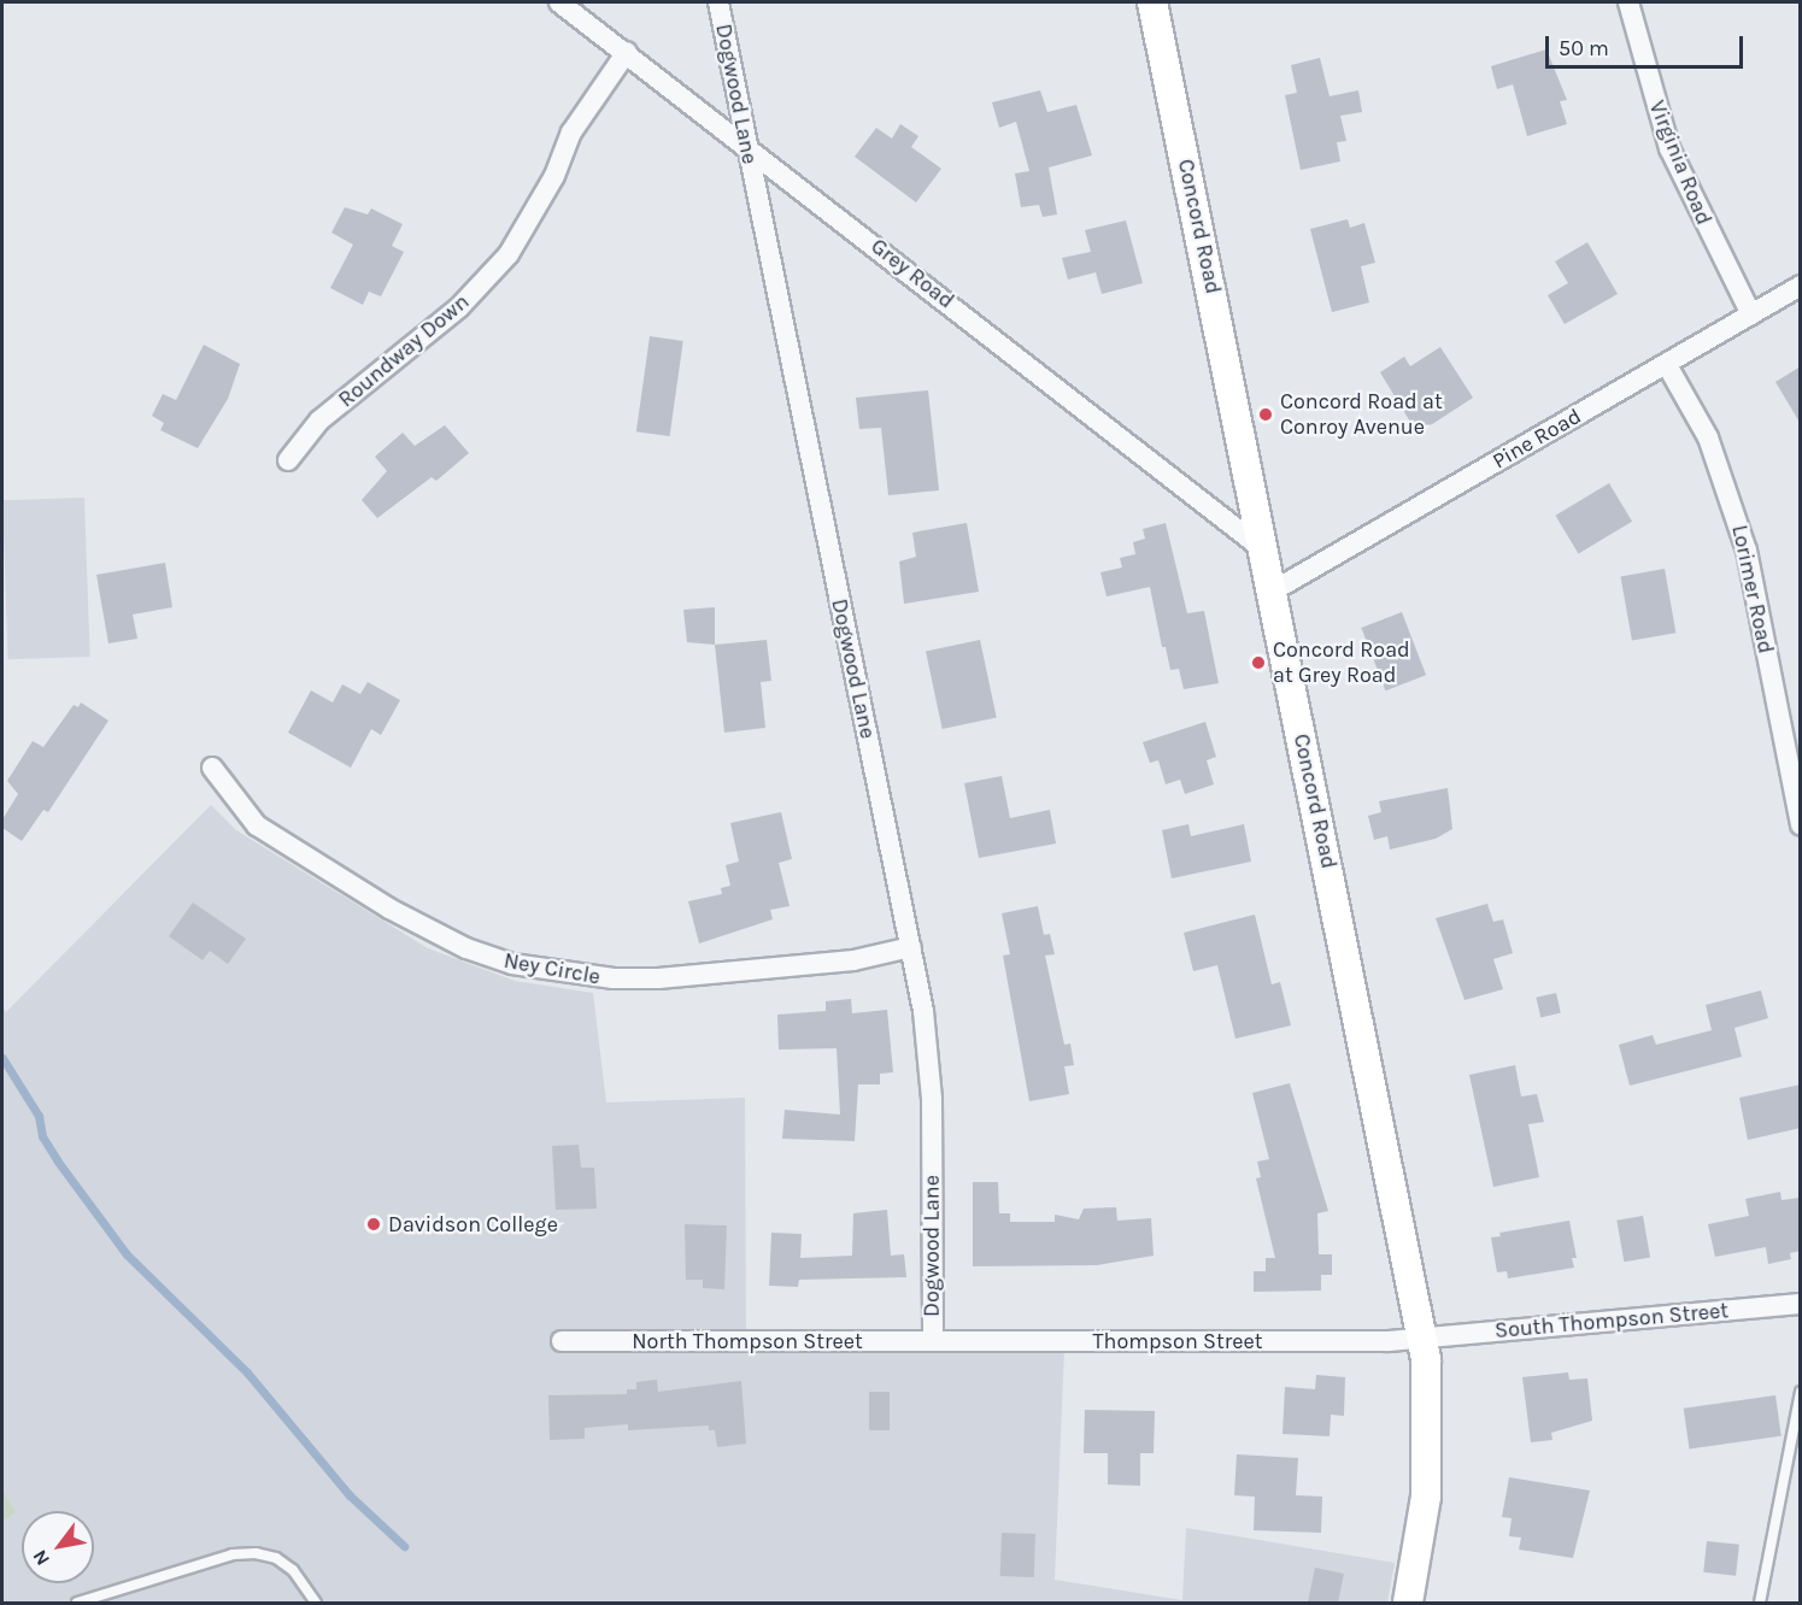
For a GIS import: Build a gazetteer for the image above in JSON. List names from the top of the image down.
{
  "streets": {
    "main road": ["Concord Road"],
    "street": [
      "Dogwood Lane",
      "Virginia Road",
      "Grey Road",
      "Roundway Down",
      "Pine Road",
      "Lorimer Road",
      "Ney Circle",
      "South Thompson Street",
      "North Thompson Street",
      "Thompson Street"
    ]
  },
  "crossings": [
    ["Dogwood Lane", "Grey Road"],
    ["Dogwood Lane", "Ney Circle"],
    ["Dogwood Lane", "North Thompson Street"],
    ["Dogwood Lane", "Thompson Street"],
    ["Virginia Road", "Pine Road"],
    ["Concord Road", "Grey Road"],
    ["Concord Road", "Pine Road"],
    ["Concord Road", "South Thompson Street"],
    ["Concord Road", "Thompson Street"],
    ["Grey Road", "Roundway Down"],
    ["Pine Road", "Lorimer Road"],
    ["South Thompson Street", "Thompson Street"],
    ["North Thompson Street", "Thompson Street"]
  ],
  "places": ["Concord Road at Conroy Avenue", "Concord Road at Grey Road", "Davidson College"],
  "scale_bar": "50 m",
  "north": "bottom left"
}
